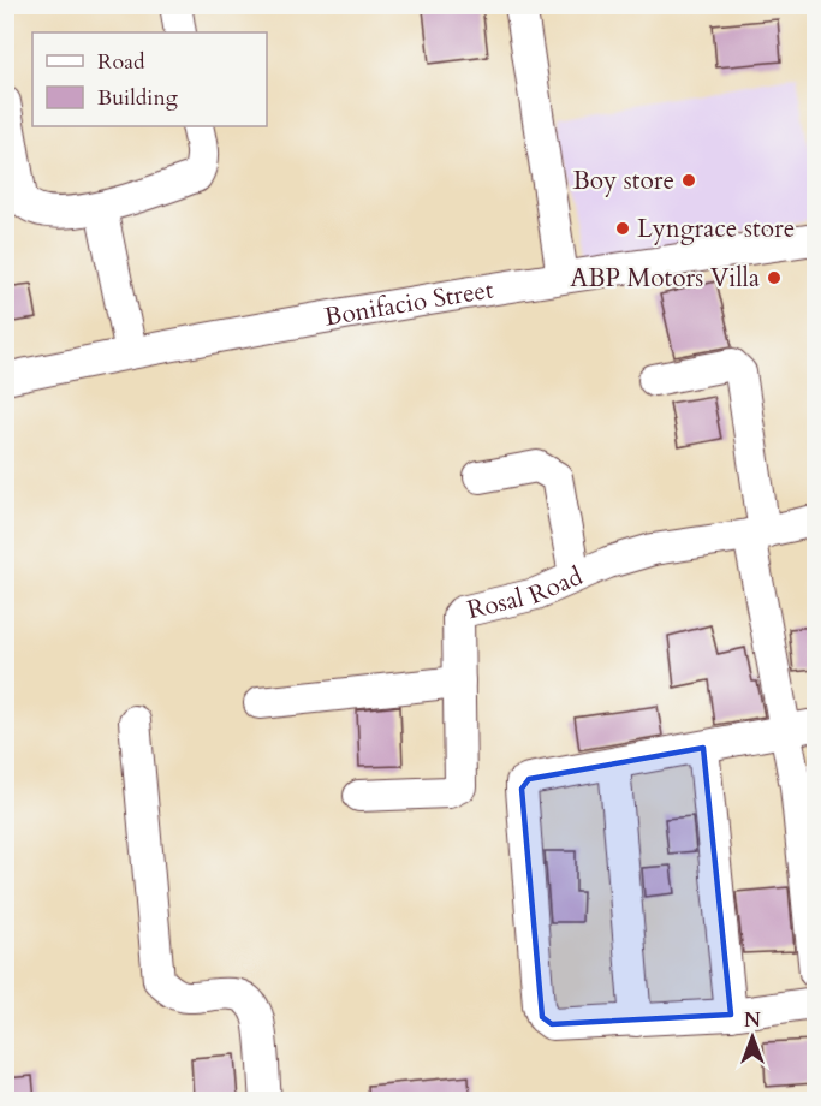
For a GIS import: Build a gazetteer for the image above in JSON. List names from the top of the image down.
{
  "streets": {
    "street": ["Bonifacio Street", "Rosal Road"]
  },
  "places": ["Boy store", "Lyngrace store", "ABP Motors Villa"],
  "legend": ["Road", "Building"],
  "north": "top"
}
